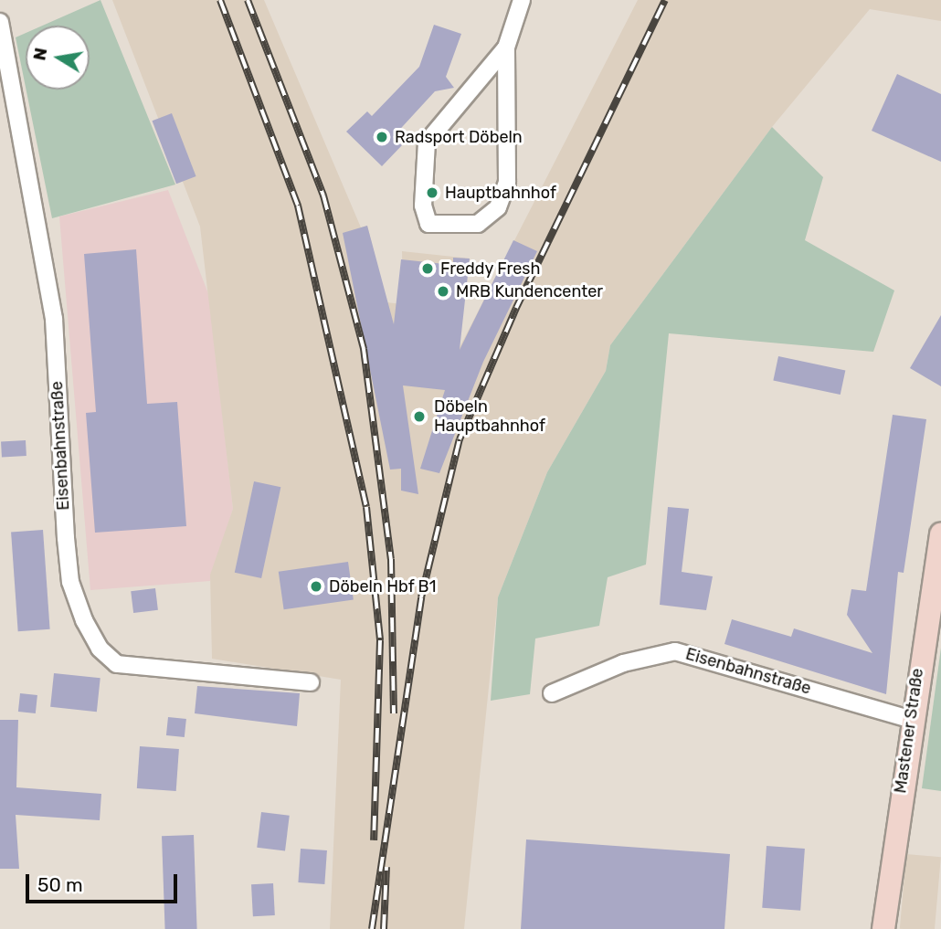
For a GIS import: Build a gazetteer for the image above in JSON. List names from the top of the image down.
{
  "streets": {
    "main road": ["Mastener Straße"],
    "street": ["Eisenbahnstraße"]
  },
  "crossings": [
    ["Eisenbahnstraße", "Mastener Straße"]
  ],
  "places": [
    "Radsport Döbeln",
    "Hauptbahnhof",
    "Freddy Fresh",
    "MRB Kundencenter",
    "Döbeln Hauptbahnhof",
    "Döbeln Hbf B1"
  ],
  "scale_bar": "50 m",
  "north": "left"
}
